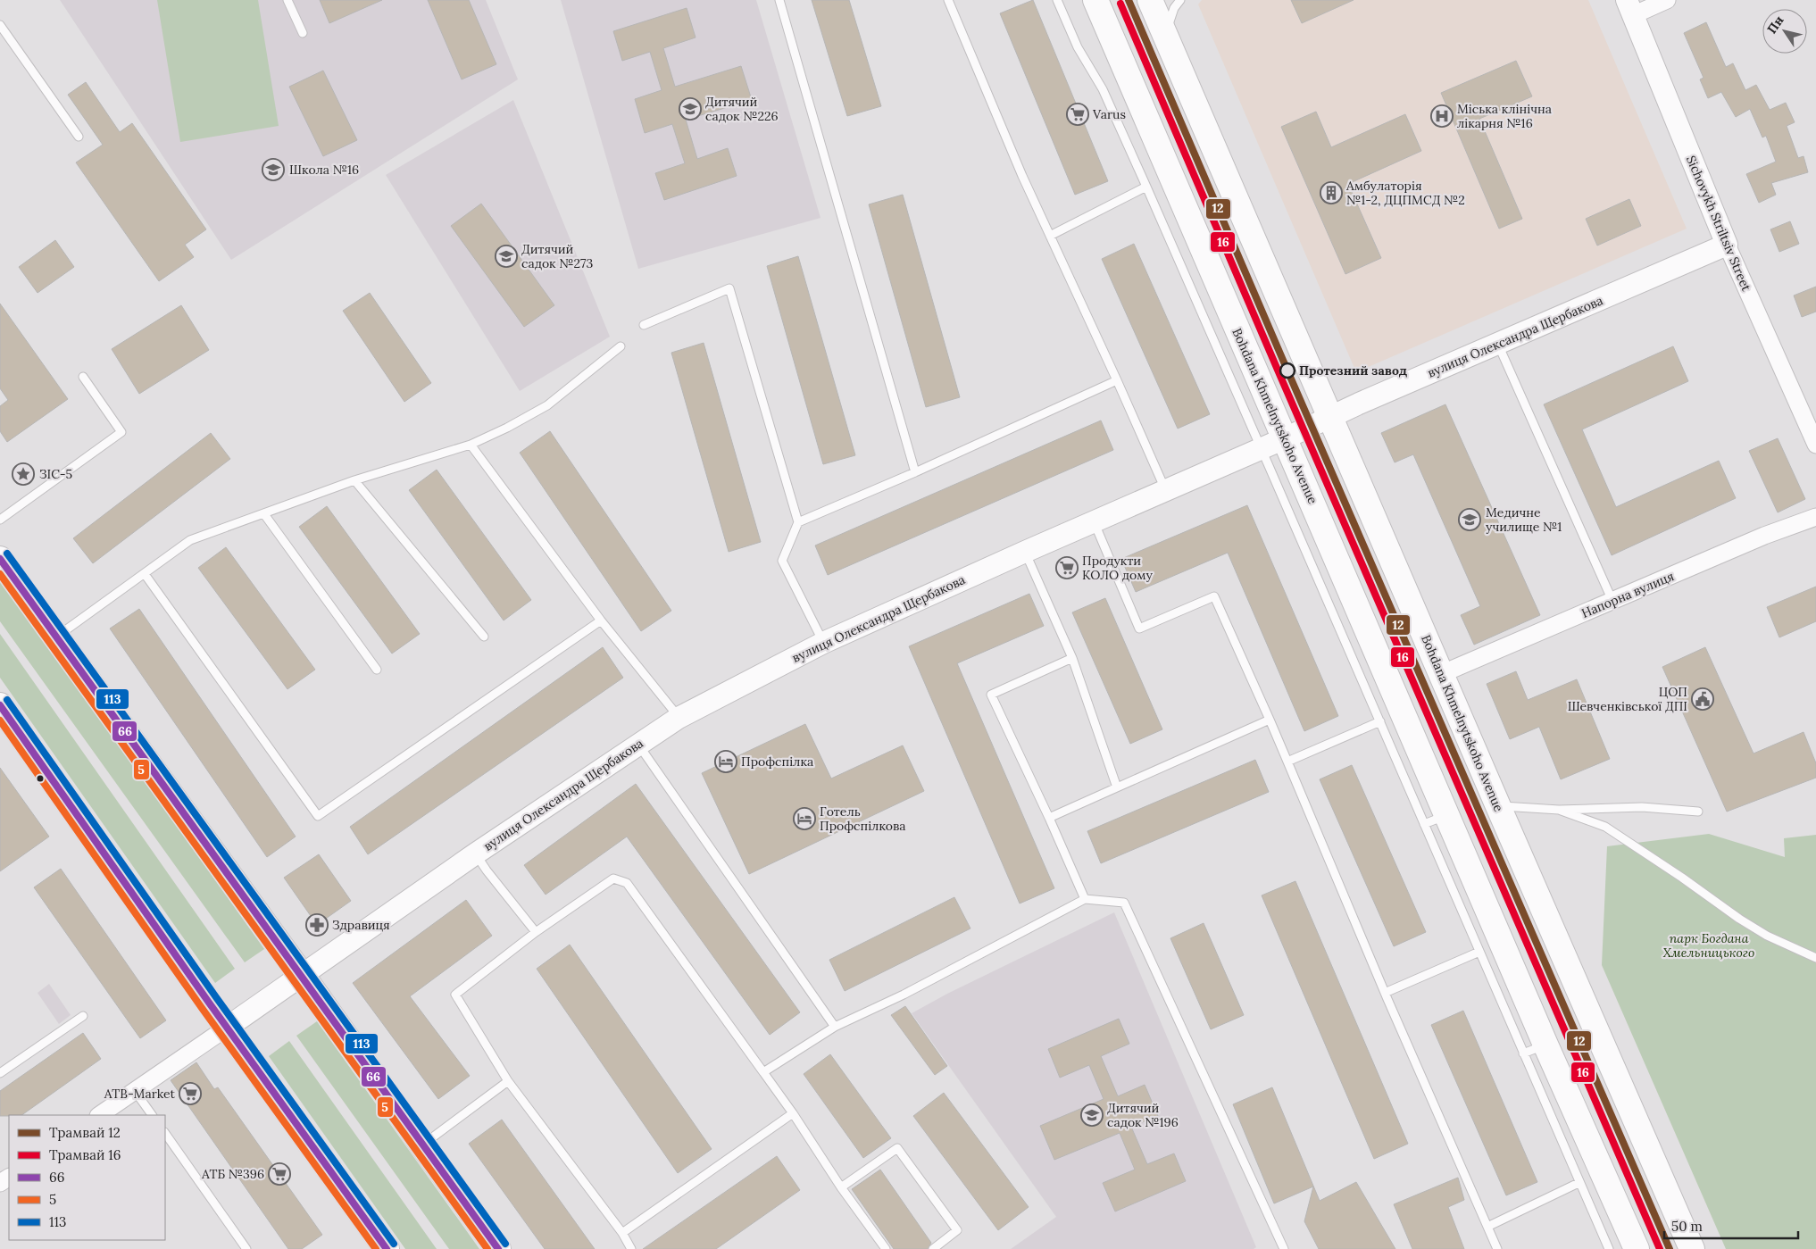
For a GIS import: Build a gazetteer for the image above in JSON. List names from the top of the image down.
{
  "streets": {
    "main road": ["Bohdana Khmelnytskoho Avenue"],
    "street": ["Sichovykh Striltsiv Street", "вулиця Олександра Щербакова", "Напорна вулиця"]
  },
  "crossings": [
    ["Sichovykh Striltsiv Street", "вулиця Олександра Щербакова"],
    ["вулиця Олександра Щербакова", "Bohdana Khmelnytskoho Avenue"],
    ["Bohdana Khmelnytskoho Avenue", "Напорна вулиця"]
  ],
  "parks": ["парк Богдана Хмельницького"],
  "places": {
    "school or university": [
      "Дитячий садок №226",
      "Школа №16",
      "Дитячий садок №273",
      "Медичне училище №1",
      "Дитячий садок №196"
    ],
    "supermarket": [
      "Varus",
      "Продукти КОЛО дому",
      "ATB-Market",
      "АТБ №396"
    ],
    "hospital": ["Міська клінічна лікарня №16"],
    "building": ["Амбулаторія №1-2, ДЦПМСД №2"],
    "other": ["Протезний завод"],
    "place": ["ЗІС-5"],
    "public building": ["ЦОП Шевченківської ДПІ"],
    "hotel": ["Профспілка", "Готель Профспілкова"],
    "pharmacy": ["Здравиця"]
  },
  "lines": [
    "tram line 12",
    "tram line 16",
    "transit line 113",
    "transit line 66",
    "transit line 5"
  ],
  "legend": [
    "Трамвай 12",
    "Трамвай 16",
    "66",
    "5",
    "113"
  ],
  "scale_bar": "50 m",
  "north": "top left"
}
